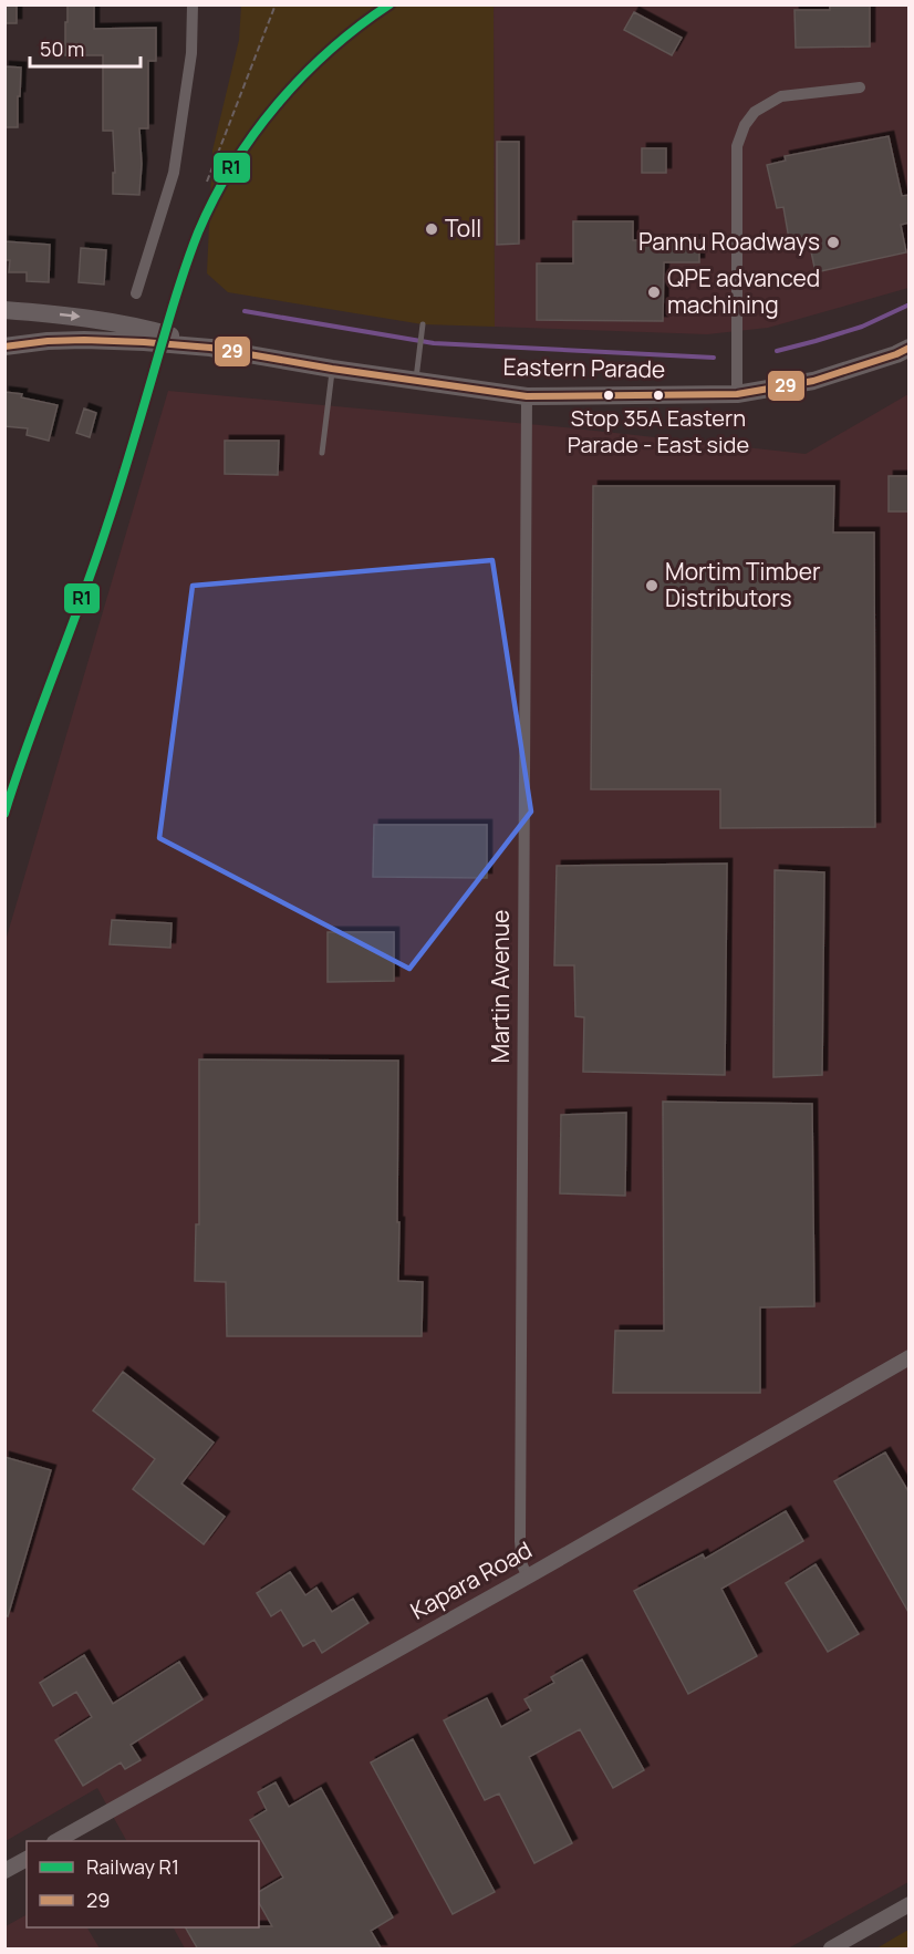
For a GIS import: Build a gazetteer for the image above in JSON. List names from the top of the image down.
{
  "streets": {
    "main road": ["Eastern Parade"],
    "street": ["Martin Avenue", "Kapara Road"]
  },
  "crossings": [
    ["Eastern Parade", "Martin Avenue"],
    ["Martin Avenue", "Kapara Road"]
  ],
  "places": [
    "Toll",
    "Pannu Roadways",
    "QPE advanced machining",
    "Stop 35A Eastern Parade - East side",
    "Mortim Timber Distributors"
  ],
  "lines": ["rail line R1", "transit line 29"],
  "legend": ["Railway R1", "29"],
  "scale_bar": "50 m"
}
